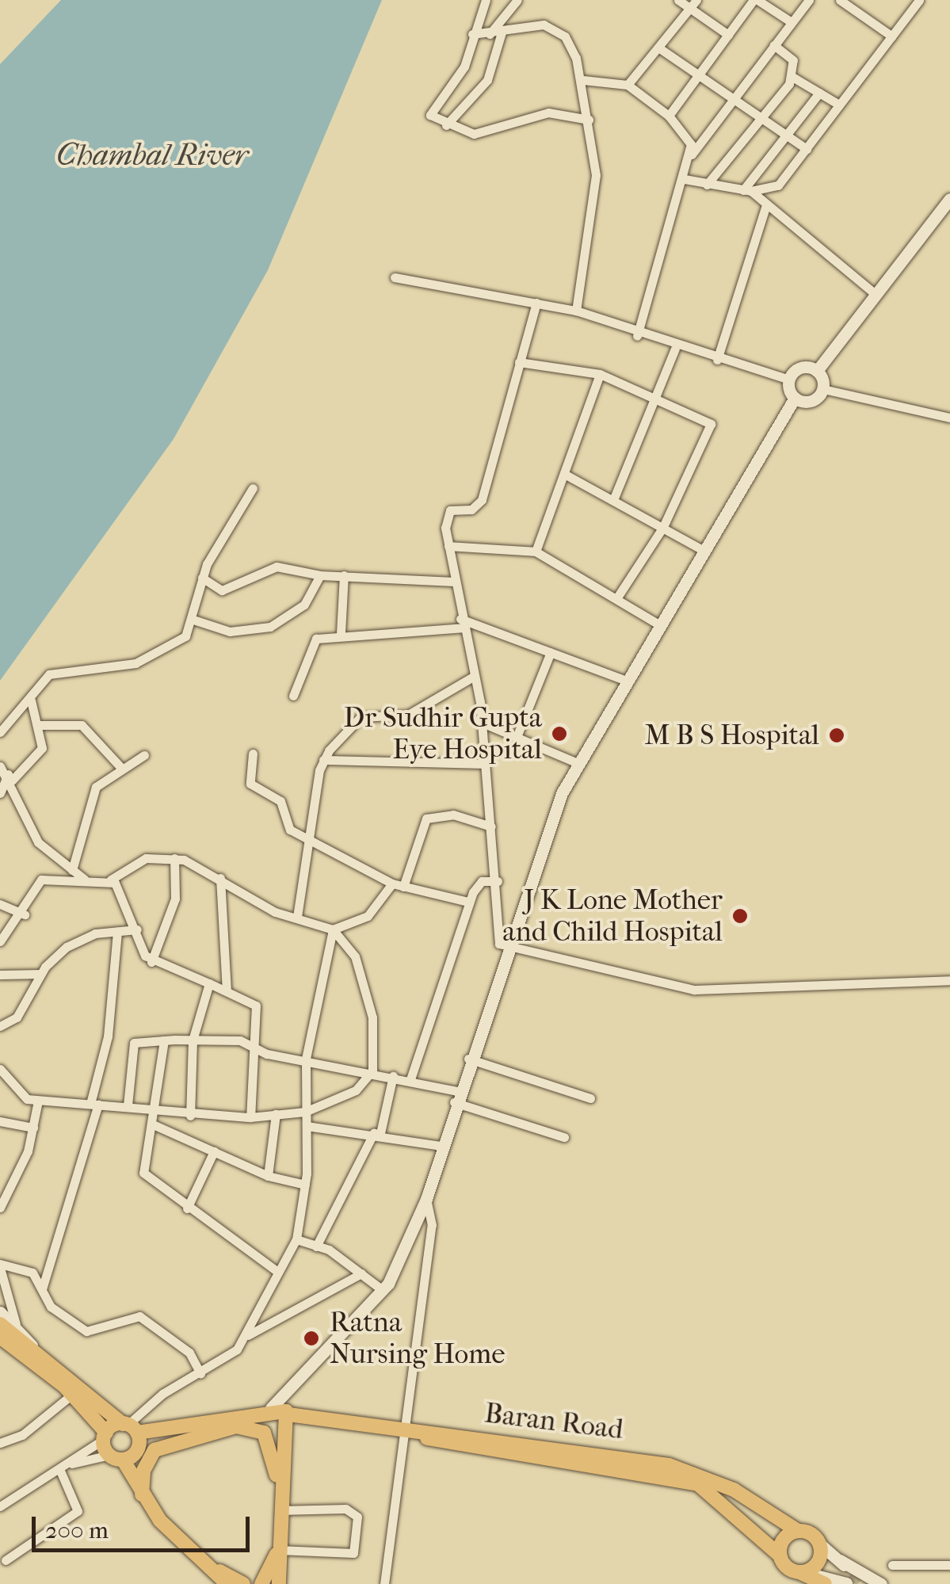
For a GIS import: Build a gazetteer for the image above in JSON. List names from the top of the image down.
{
  "streets": {
    "main road": ["Baran Road"]
  },
  "water": ["Chambal River"],
  "places": [
    "Dr Sudhir Gupta Eye Hospital",
    "M B S Hospital",
    "J K Lone Mother and Child Hospital",
    "Ratna Nursing Home"
  ],
  "scale_bar": "200 m"
}
